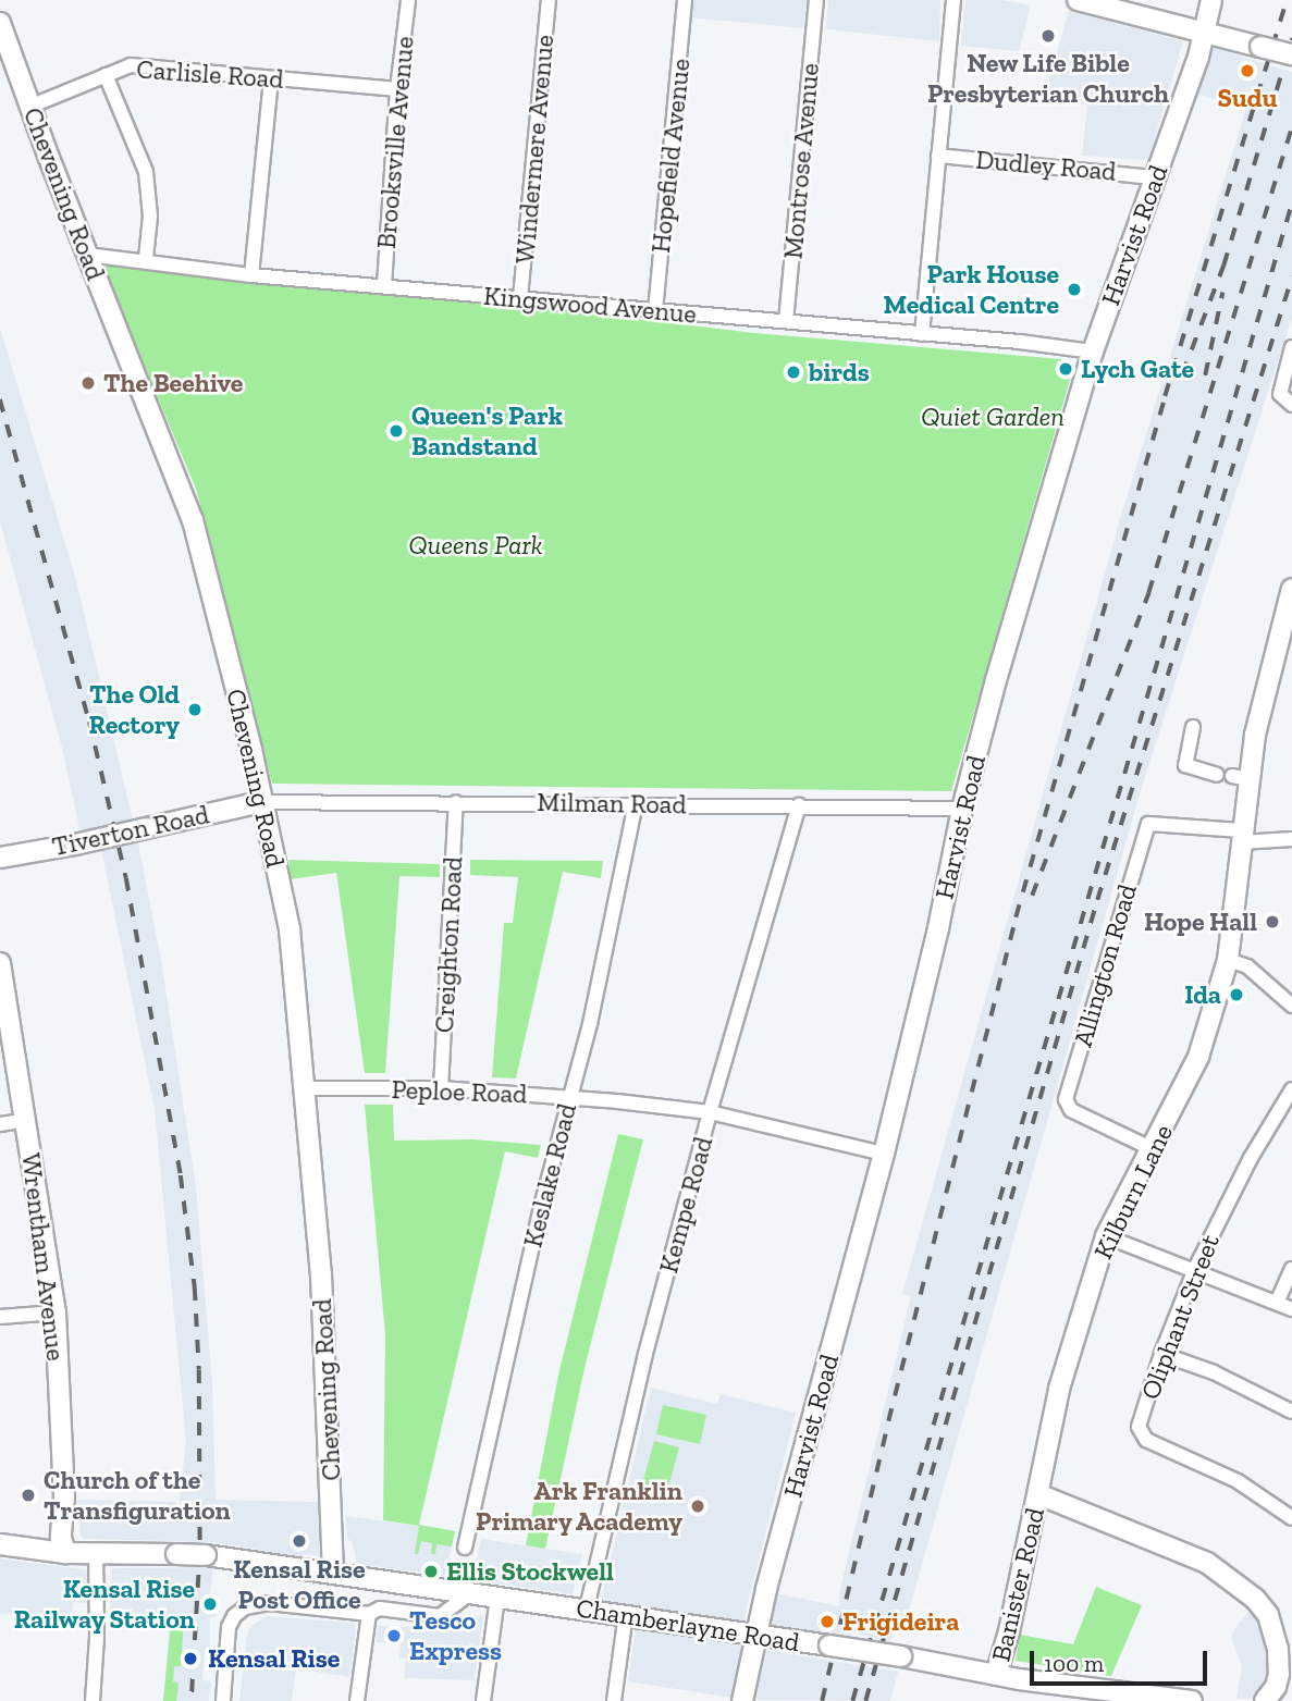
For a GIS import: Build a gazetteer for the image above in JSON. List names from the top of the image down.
{
  "streets": {
    "main road": [
      "Chevening Road",
      "Harvist Road",
      "Tiverton Road",
      "Kilburn Lane",
      "Wrentham Avenue",
      "Banister Road",
      "Chamberlayne Road"
    ],
    "street": [
      "Carlisle Road",
      "Brooksville Avenue",
      "Windermere Avenue",
      "Hopefield Avenue",
      "Montrose Avenue",
      "Dudley Road",
      "Kingswood Avenue",
      "Milman Road",
      "Creighton Road",
      "Allington Road",
      "Peploe Road",
      "Keslake Road",
      "Kempe Road",
      "Oliphant Street"
    ]
  },
  "crossings": [
    ["Carlisle Road", "Brooksville Avenue"],
    ["Carlisle Road", "Chevening Road"],
    ["Brooksville Avenue", "Kingswood Avenue"],
    ["Windermere Avenue", "Kingswood Avenue"],
    ["Hopefield Avenue", "Kingswood Avenue"],
    ["Montrose Avenue", "Kingswood Avenue"],
    ["Dudley Road", "Harvist Road"],
    ["Chevening Road", "Kingswood Avenue"],
    ["Chevening Road", "Milman Road"],
    ["Chevening Road", "Tiverton Road"],
    ["Chevening Road", "Peploe Road"],
    ["Chevening Road", "Chamberlayne Road"],
    ["Harvist Road", "Kingswood Avenue"],
    ["Harvist Road", "Milman Road"],
    ["Harvist Road", "Peploe Road"],
    ["Harvist Road", "Chamberlayne Road"],
    ["Milman Road", "Tiverton Road"],
    ["Milman Road", "Creighton Road"],
    ["Milman Road", "Keslake Road"],
    ["Milman Road", "Kempe Road"],
    ["Creighton Road", "Peploe Road"],
    ["Allington Road", "Kilburn Lane"],
    ["Peploe Road", "Keslake Road"],
    ["Peploe Road", "Kempe Road"],
    ["Kilburn Lane", "Banister Road"],
    ["Kempe Road", "Chamberlayne Road"],
    ["Wrentham Avenue", "Chamberlayne Road"],
    ["Banister Road", "Chamberlayne Road"]
  ],
  "parks": ["Quiet Garden", "Queens Park"],
  "places": [
    "New Life Bible Presbyterian Church",
    "Sudu",
    "Park House Medical Centre",
    "Lych Gate",
    "birds",
    "The Beehive",
    "Queen's Park Bandstand",
    "The Old Rectory",
    "Hope Hall",
    "Ida",
    "Church of the Transfiguration",
    "Ark Franklin Primary Academy",
    "Kensal Rise Post Office",
    "Ellis Stockwell",
    "Kensal Rise Railway Station",
    "Frigideira",
    "Tesco Express",
    "Kensal Rise"
  ],
  "scale_bar": "100 m"
}
